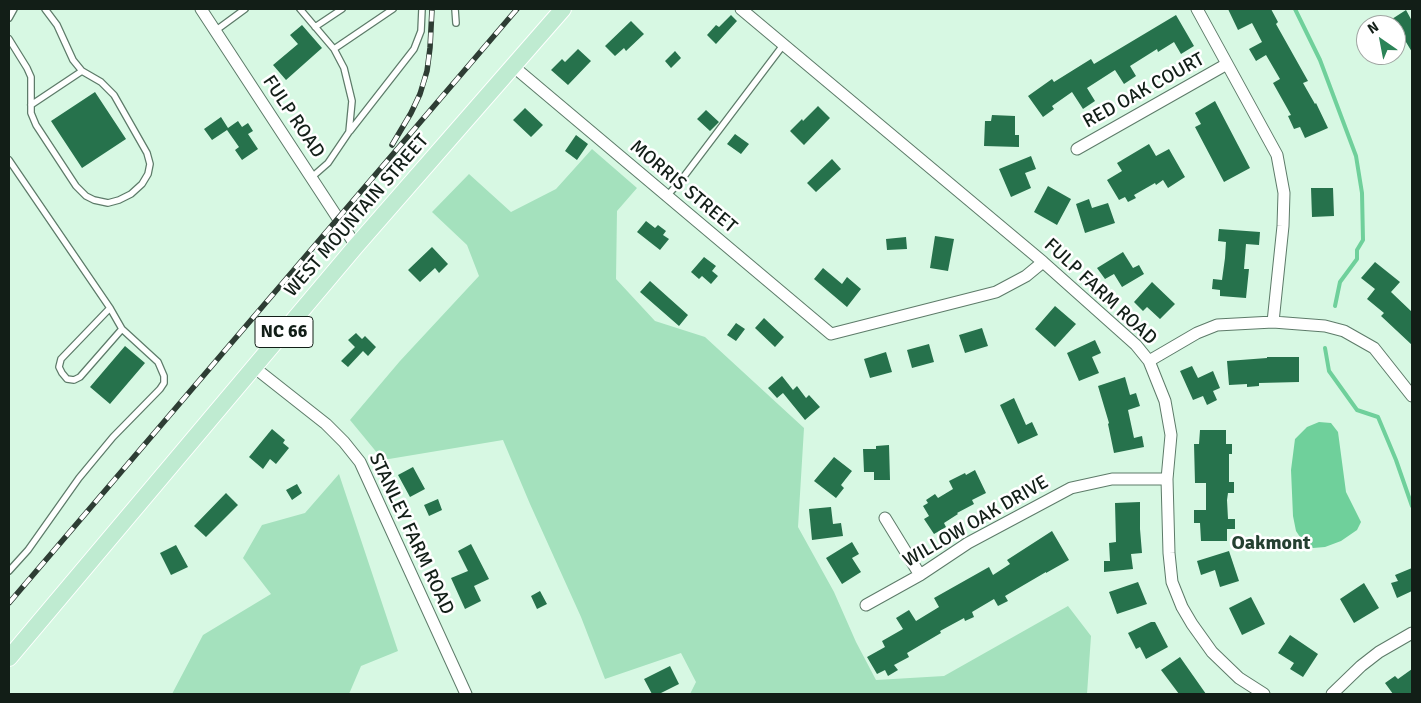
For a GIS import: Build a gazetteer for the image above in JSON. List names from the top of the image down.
{
  "streets": {
    "main road": ["WEST MOUNTAIN STREET", "NC 66"],
    "street": [
      "RED OAK COURT",
      "FULP ROAD",
      "MORRIS STREET",
      "FULP FARM ROAD",
      "WILLOW OAK DRIVE",
      "STANLEY FARM ROAD"
    ]
  },
  "crossings": [
    ["FULP ROAD", "WEST MOUNTAIN STREET"],
    ["MORRIS STREET", "WEST MOUNTAIN STREET"],
    ["MORRIS STREET", "FULP FARM ROAD"],
    ["WEST MOUNTAIN STREET", "STANLEY FARM ROAD"],
    ["FULP FARM ROAD", "WILLOW OAK DRIVE"]
  ],
  "districts": ["Oakmont"],
  "north": "top left"
}
